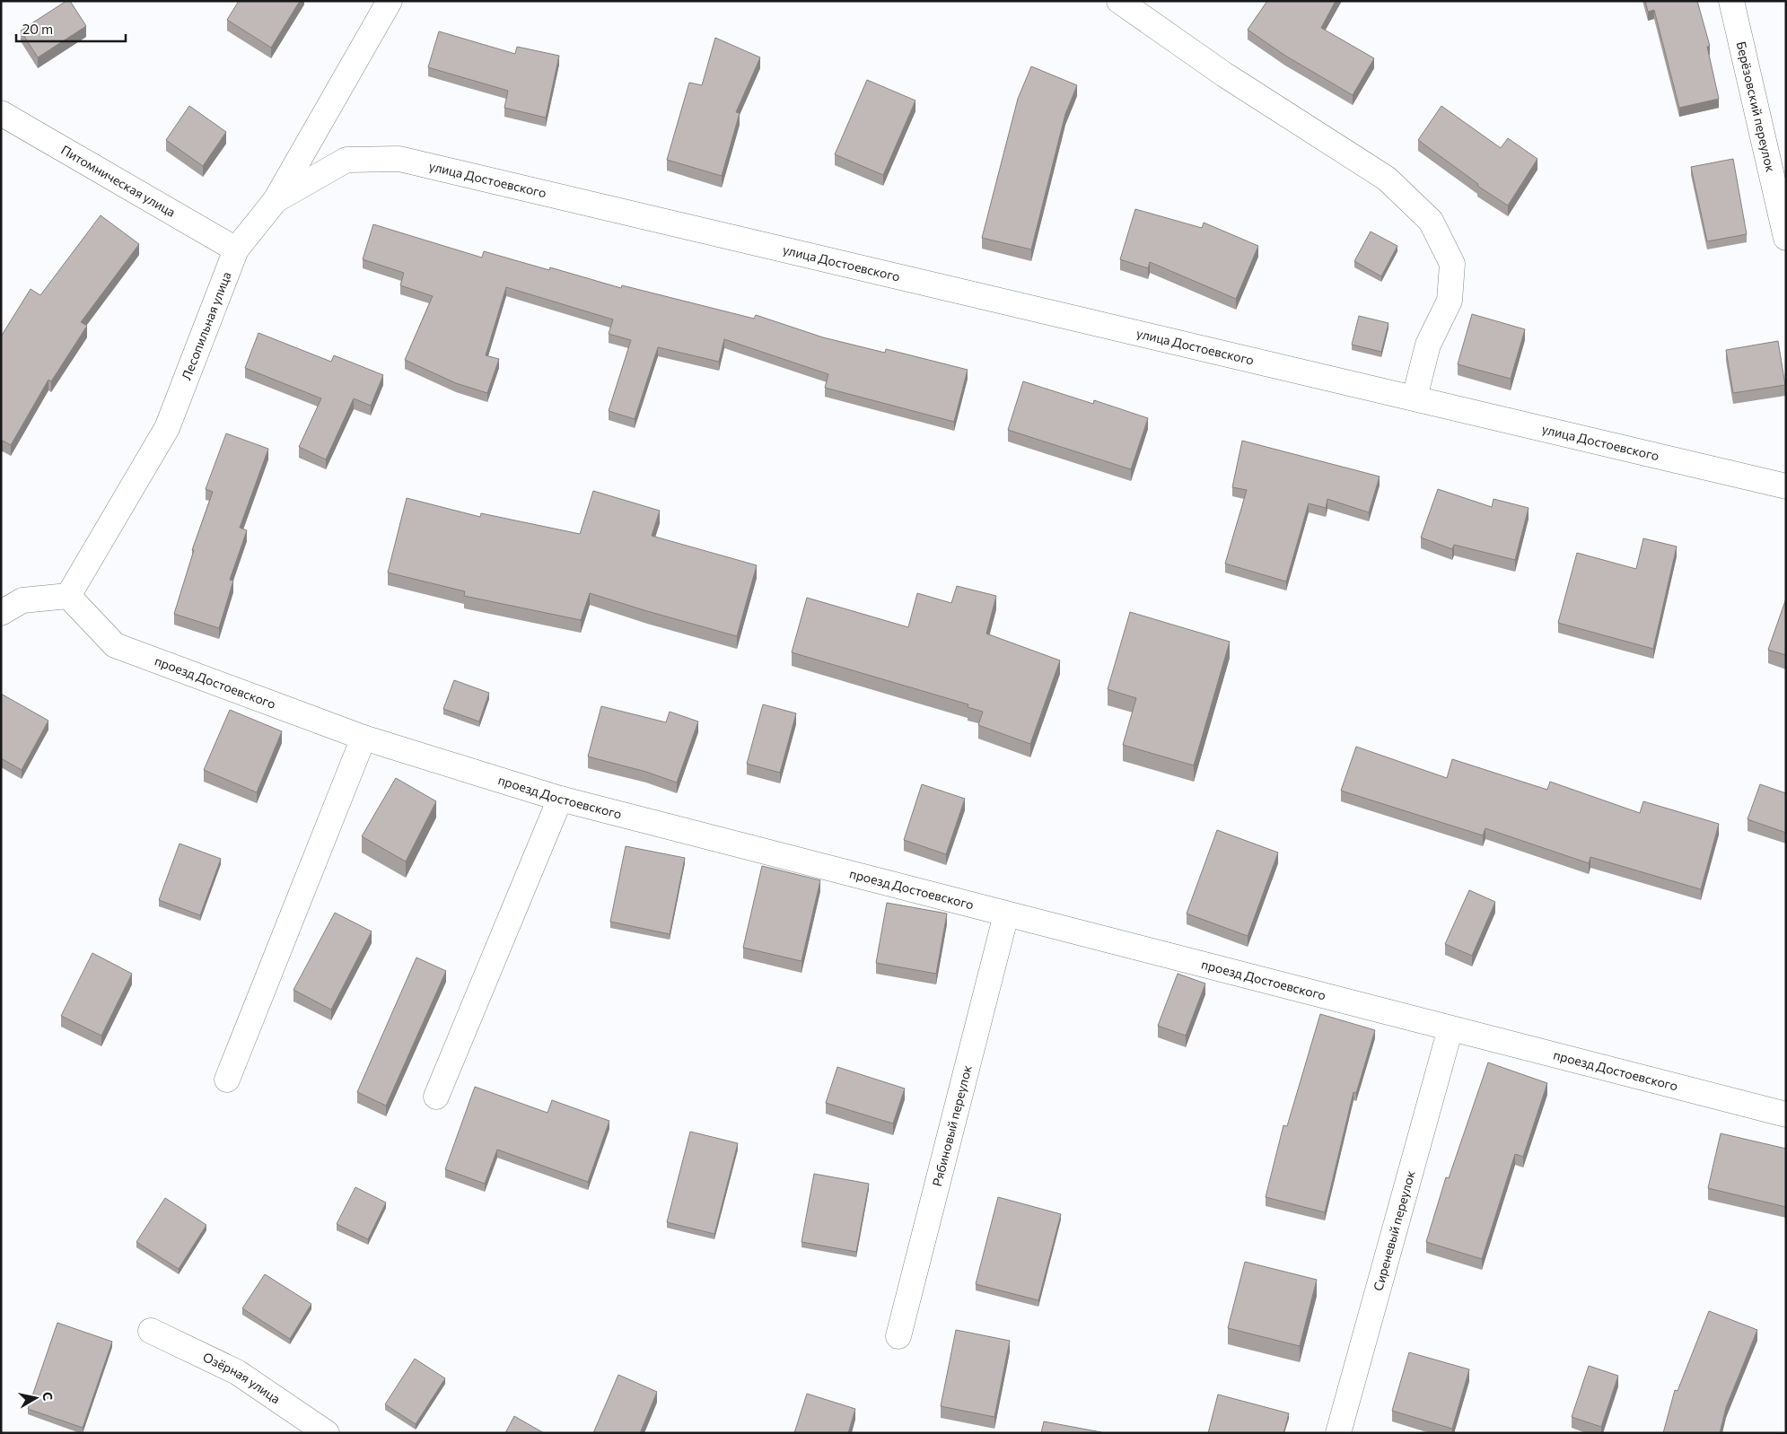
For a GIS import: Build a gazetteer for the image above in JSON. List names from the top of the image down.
{
  "streets": {
    "street": [
      "Берёзовский переулок",
      "улица Достоевского",
      "Питомническая улица",
      "Лесопильная улица",
      "проезд Достоевского",
      "Рябиновый переулок",
      "Сиреневый переулок",
      "Озёрная улица"
    ]
  },
  "crossings": [
    ["улица Достоевского", "Лесопильная улица"],
    ["Питомническая улица", "Лесопильная улица"],
    ["Лесопильная улица", "проезд Достоевского"],
    ["проезд Достоевского", "Рябиновый переулок"],
    ["проезд Достоевского", "Сиреневый переулок"]
  ],
  "scale_bar": "20 m",
  "north": "right"
}
